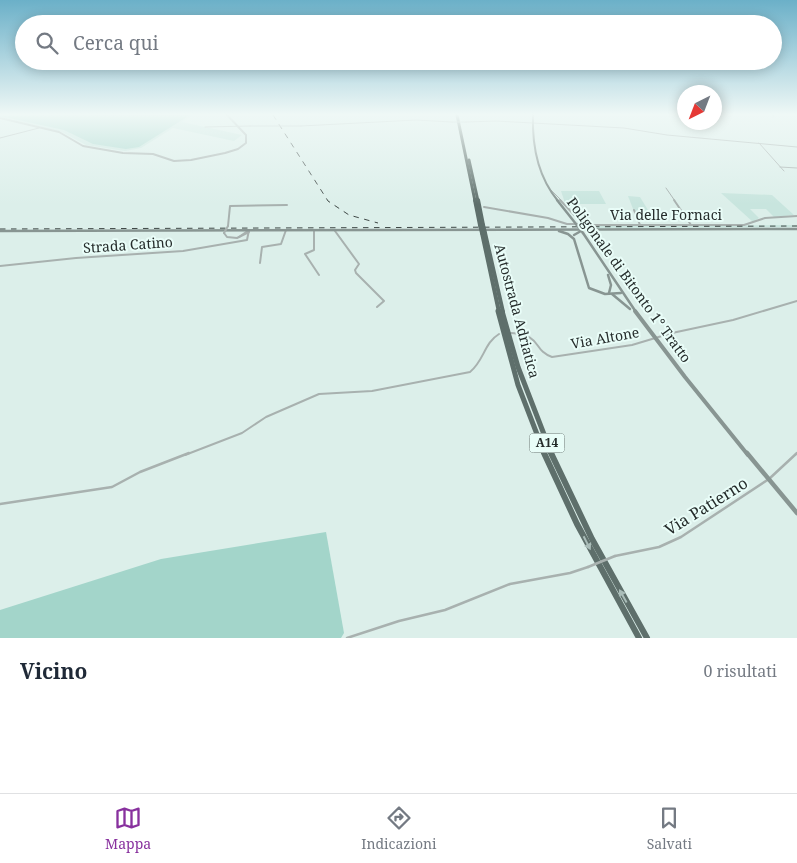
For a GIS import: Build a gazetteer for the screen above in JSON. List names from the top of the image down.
{
  "streets": {
    "highway": ["Autostrada Adriatica", "A14"],
    "main road": ["Poligonale di Bitonto 1° Tratto"],
    "street": [
      "Via delle Fornaci",
      "Strada Catino",
      "Via Altone",
      "Via Patierno"
    ]
  },
  "crossings": [
    ["Poligonale di Bitonto 1° Tratto", "Via Altone"],
    ["Poligonale di Bitonto 1° Tratto", "Via Patierno"]
  ],
  "north": "bottom left",
  "page": {
    "search": "Cerca qui",
    "heading": ["Vicino", "0 risultati"],
    "nav": ["Mappa", "Indicazioni", "Salvati"]
  }
}
